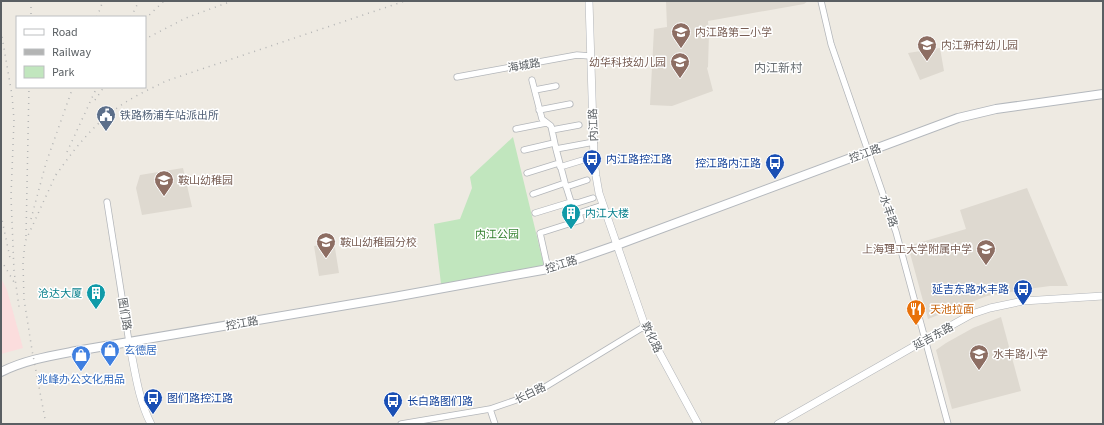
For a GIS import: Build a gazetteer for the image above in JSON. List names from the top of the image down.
{
  "streets": {
    "main road": ["控江路"],
    "street": [
      "海城路",
      "内江路",
      "水丰路",
      "图们路",
      "延吉东路",
      "敦化路",
      "长白路"
    ]
  },
  "crossings": [
    ["海城路", "内江路"],
    ["内江路", "控江路"],
    ["内江路", "敦化路"],
    ["控江路", "水丰路"],
    ["控江路", "图们路"],
    ["控江路", "敦化路"],
    ["水丰路", "延吉东路"],
    ["敦化路", "长白路"]
  ],
  "districts": ["内江新村"],
  "parks": ["内江公园"],
  "places": {
    "school or university": [
      "内江路第二小学",
      "内江新村幼儿园",
      "幼华科技幼儿园",
      "鞍山幼稚园",
      "鞍山幼稚园分校",
      "上海理工大学附属中学",
      "水丰路小学"
    ],
    "public building": ["铁路杨浦车站派出所"],
    "bus stop": [
      "内江路控江路",
      "控江路内江路",
      "延吉东路水丰路",
      "图们路控江路",
      "长白路图们路"
    ],
    "building": ["内江大楼", "沧达大厦"],
    "restaurant": ["天池拉面"],
    "shop": ["玄德居", "兆峰办公文化用品"]
  },
  "legend": ["Road", "Railway", "Park"]
}
